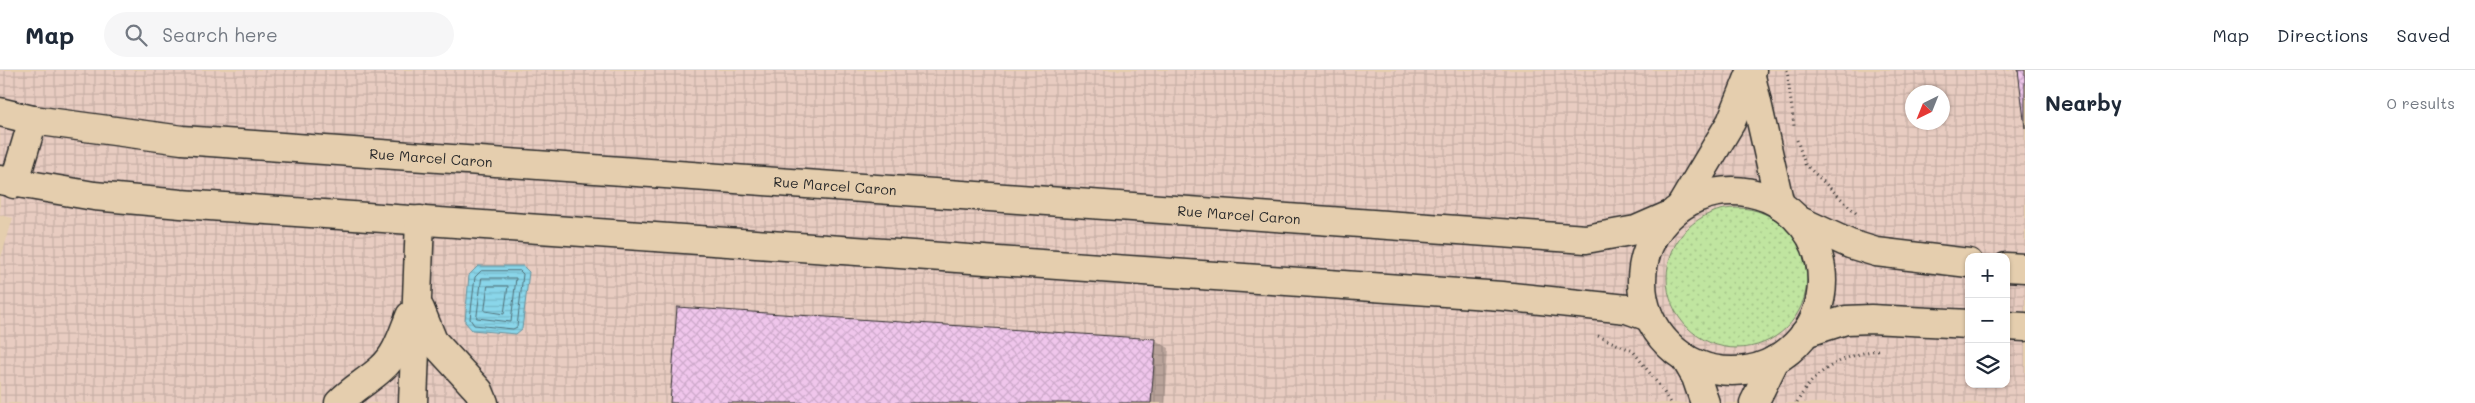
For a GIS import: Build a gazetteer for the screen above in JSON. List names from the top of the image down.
{
  "streets": {
    "street": ["Rue Marcel Caron"]
  },
  "north": "bottom left",
  "page": {
    "header": "Map",
    "search": "Search here",
    "nav": ["Map", "Directions", "Saved"],
    "heading": ["Nearby", "0 results"],
    "map_buttons": ["+", "−"]
  }
}
